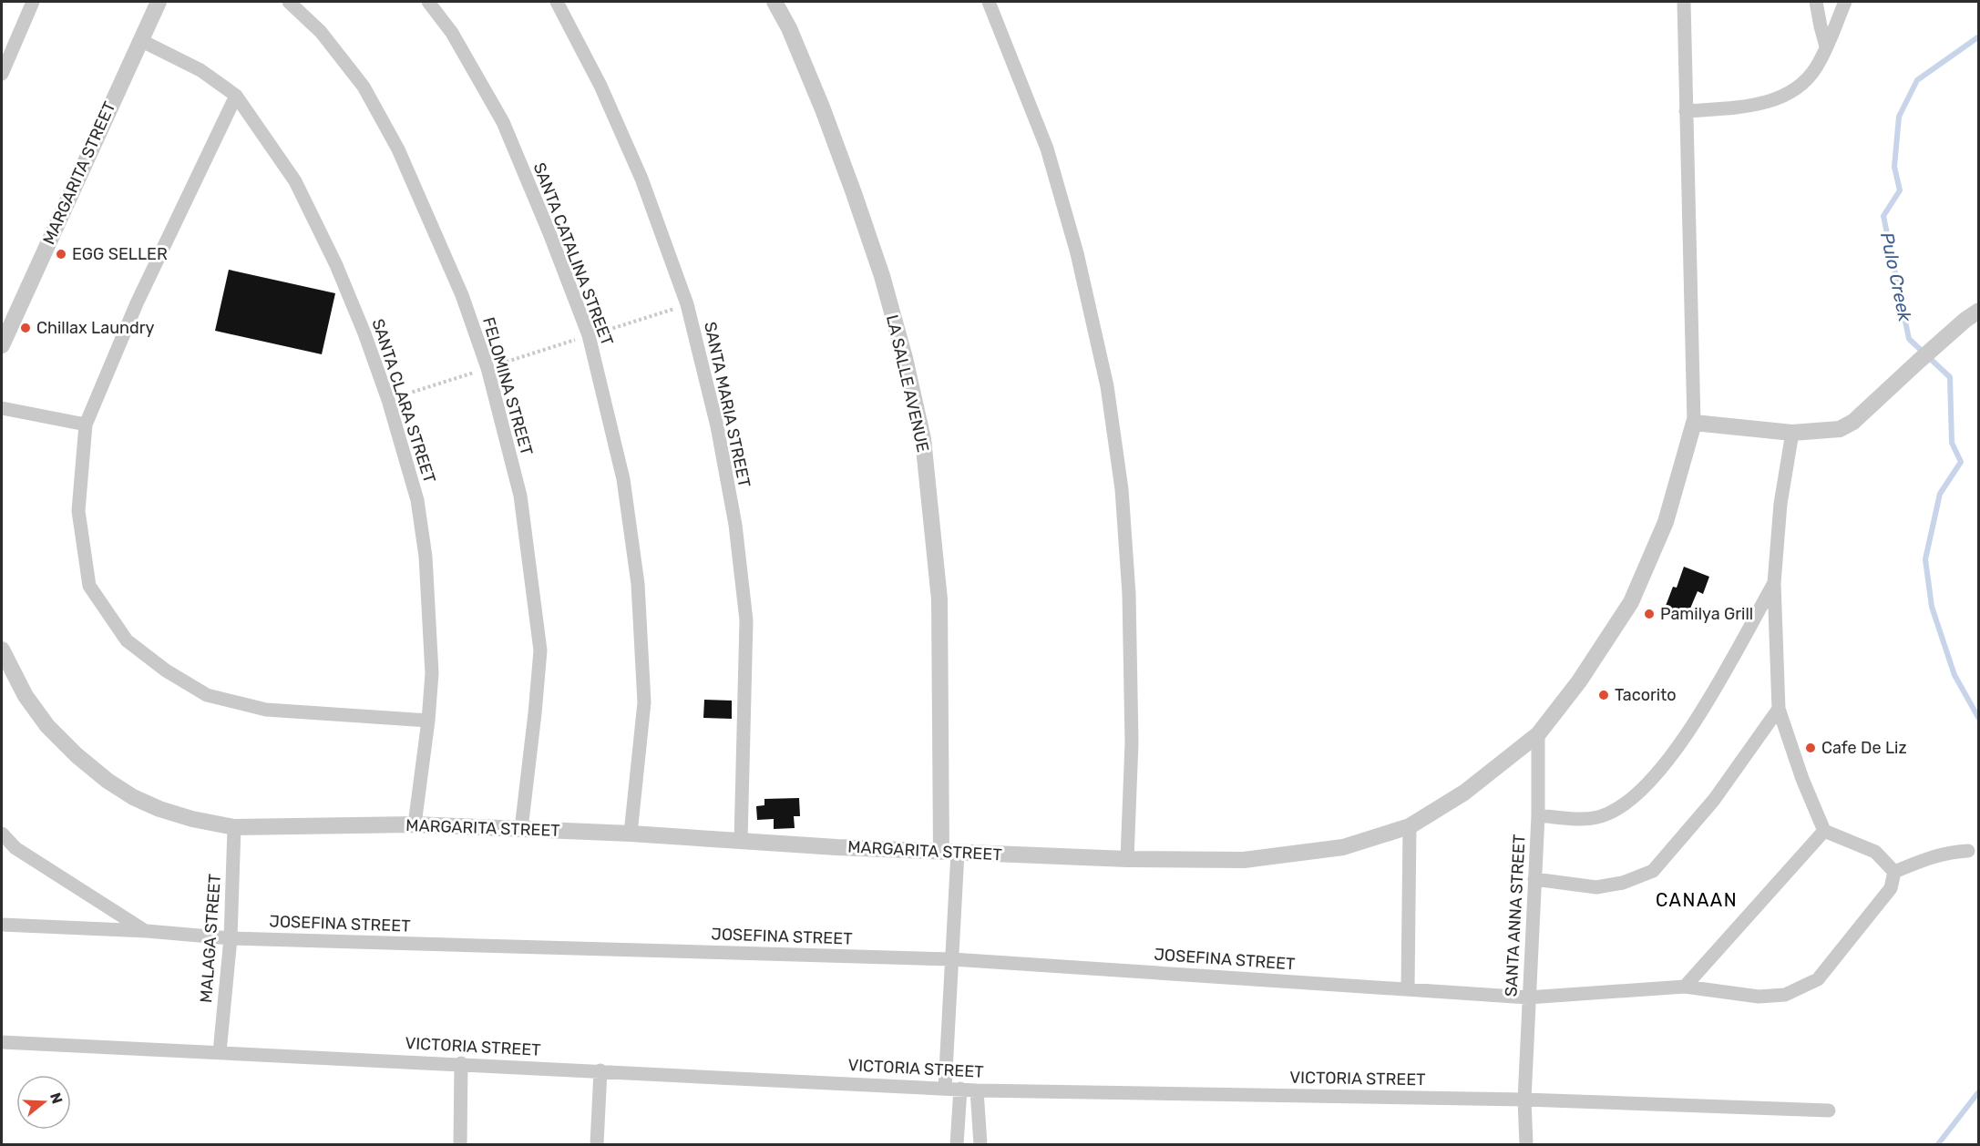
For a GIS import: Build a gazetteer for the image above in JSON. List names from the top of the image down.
{
  "streets": {
    "street": [
      "MARGARITA STREET",
      "SANTA CATALINA STREET",
      "LA SALLE AVENUE",
      "FELOMINA STREET",
      "SANTA CLARA STREET",
      "SANTA MARIA STREET",
      "SANTA ANNA STREET",
      "JOSEFINA STREET",
      "MALAGA STREET",
      "VICTORIA STREET"
    ]
  },
  "crossings": [
    ["MARGARITA STREET", "SANTA CATALINA STREET"],
    ["MARGARITA STREET", "LA SALLE AVENUE"],
    ["MARGARITA STREET", "FELOMINA STREET"],
    ["MARGARITA STREET", "SANTA CLARA STREET"],
    ["MARGARITA STREET", "SANTA MARIA STREET"],
    ["MARGARITA STREET", "SANTA ANNA STREET"],
    ["MARGARITA STREET", "MALAGA STREET"],
    ["SANTA ANNA STREET", "JOSEFINA STREET"],
    ["SANTA ANNA STREET", "VICTORIA STREET"],
    ["JOSEFINA STREET", "MALAGA STREET"],
    ["MALAGA STREET", "VICTORIA STREET"]
  ],
  "districts": ["CANAAN"],
  "water": ["Pulo Creek"],
  "places": [
    "EGG SELLER",
    "Chillax Laundry",
    "Pamilya Grill",
    "Tacorito",
    "Cafe De Liz"
  ],
  "north": "right"
}
